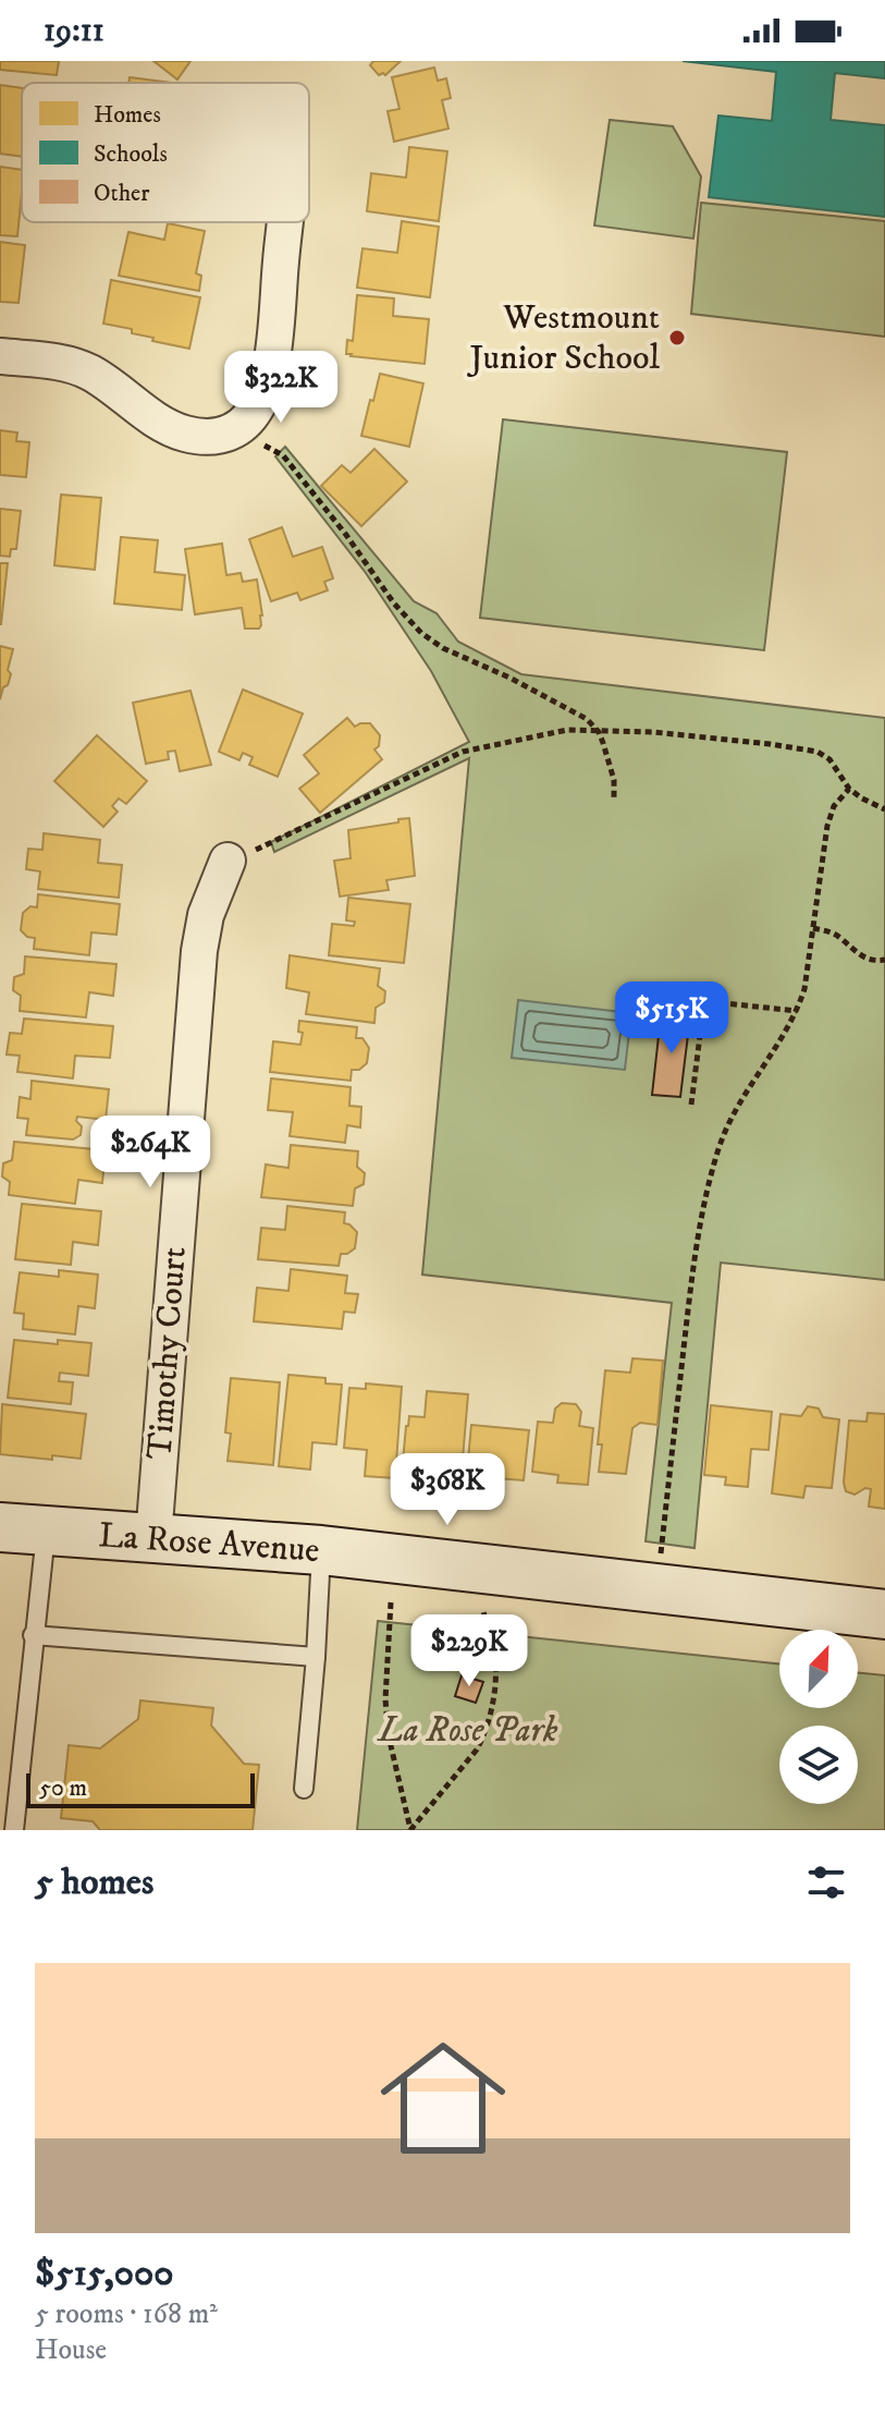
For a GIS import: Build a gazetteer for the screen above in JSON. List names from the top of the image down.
{
  "streets": {
    "street": ["Timothy Court", "La Rose Avenue"]
  },
  "crossings": [
    ["Timothy Court", "La Rose Avenue"]
  ],
  "parks": ["La Rose Park"],
  "places": ["Westmount Junior School"],
  "legend": ["Homes", "Schools", "Other"],
  "scale_bar": "50 m",
  "north": "top right",
  "page": {
    "status": "19:11",
    "price": [
      "$322K",
      "$515K",
      "$264K",
      "$368K",
      "$229K"
    ],
    "scale": "50 m",
    "heading": "5 homes",
    "list": [
      {
        "name": "$515,000",
        "note": "5 rooms · 168 m² · House"
      }
    ]
  }
}
